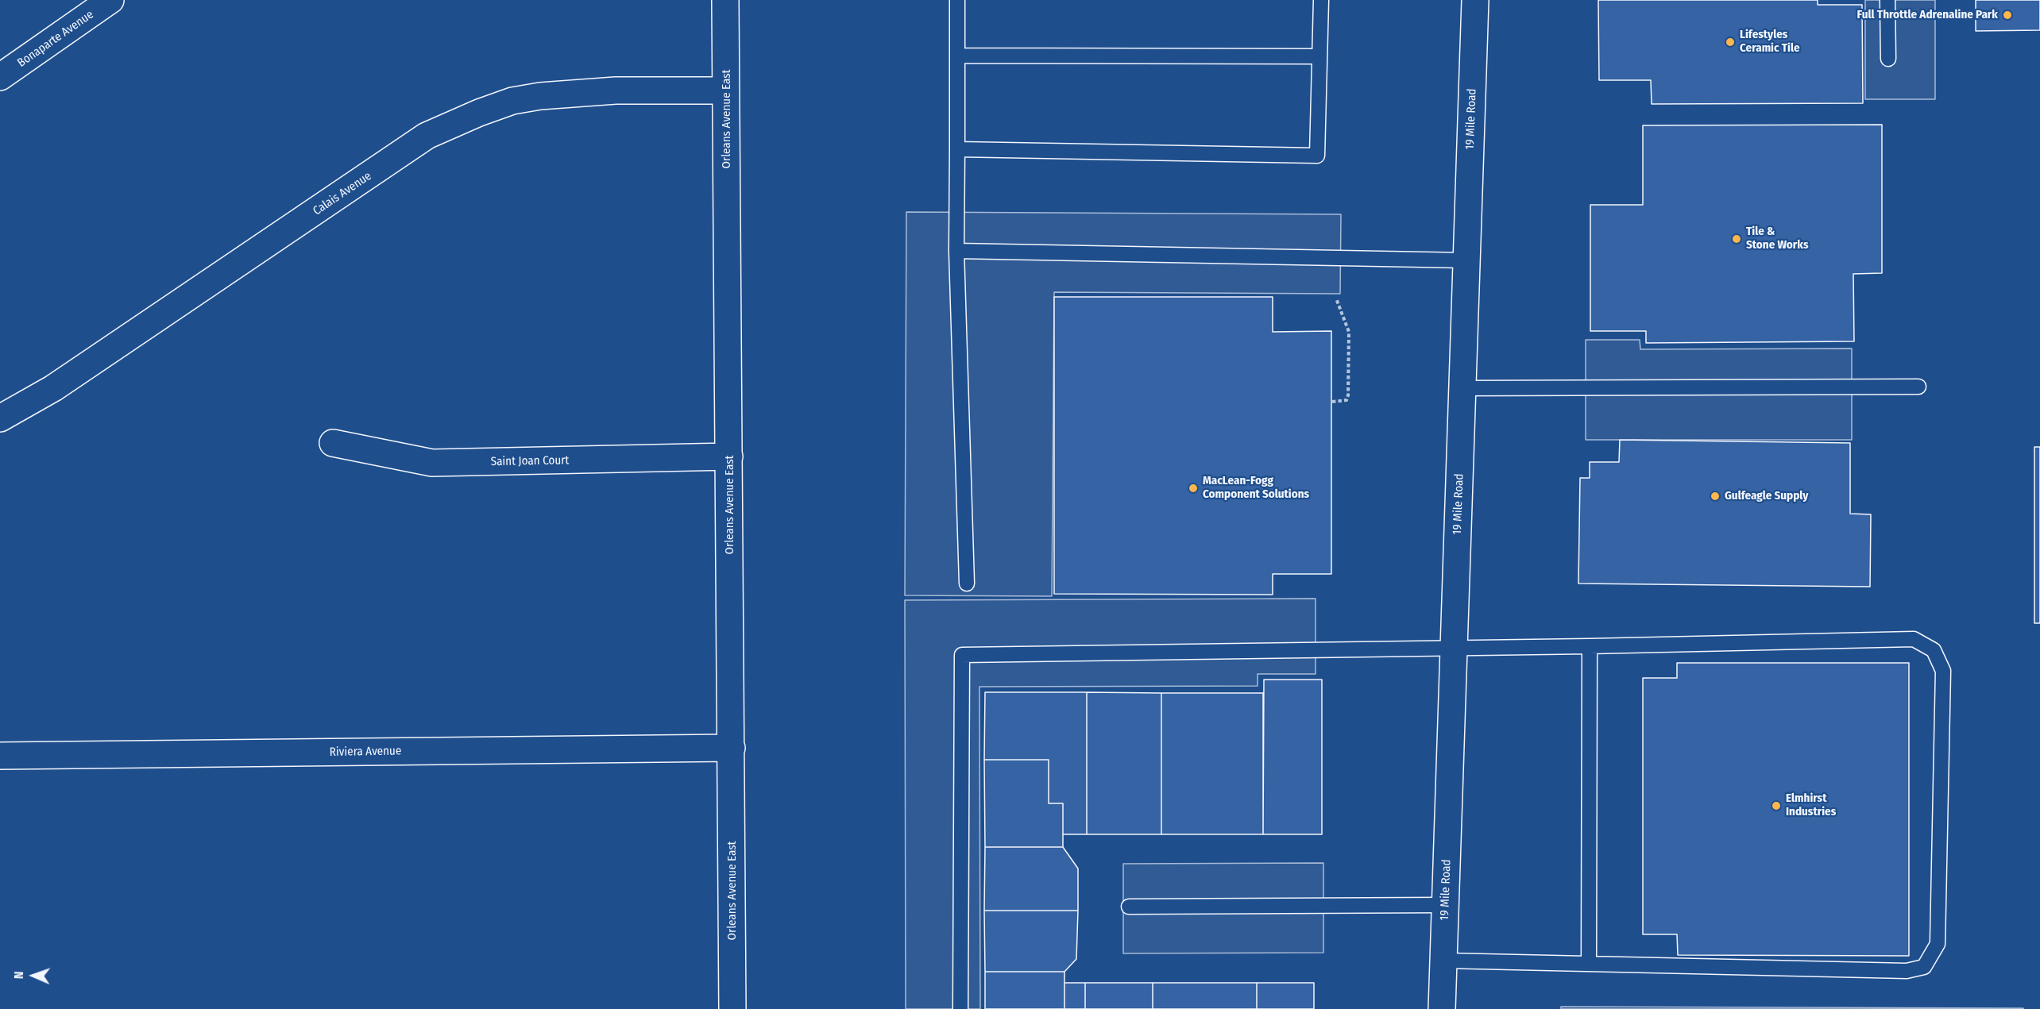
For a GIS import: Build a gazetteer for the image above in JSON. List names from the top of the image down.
{
  "streets": {
    "street": [
      "Bonaparte Avenue",
      "Orleans Avenue East",
      "19 Mile Road",
      "Calais Avenue",
      "Saint Joan Court",
      "Riviera Avenue"
    ]
  },
  "crossings": [
    ["Orleans Avenue East", "Calais Avenue"],
    ["Orleans Avenue East", "Saint Joan Court"],
    ["Orleans Avenue East", "Riviera Avenue"]
  ],
  "places": [
    "Full Throttle Adrenaline Park",
    "Lifestyles Ceramic Tile",
    "Tile & Stone Works",
    "MacLean-Fogg Component Solutions",
    "Gulfeagle Supply",
    "Elmhirst Industries"
  ],
  "north": "left"
}
